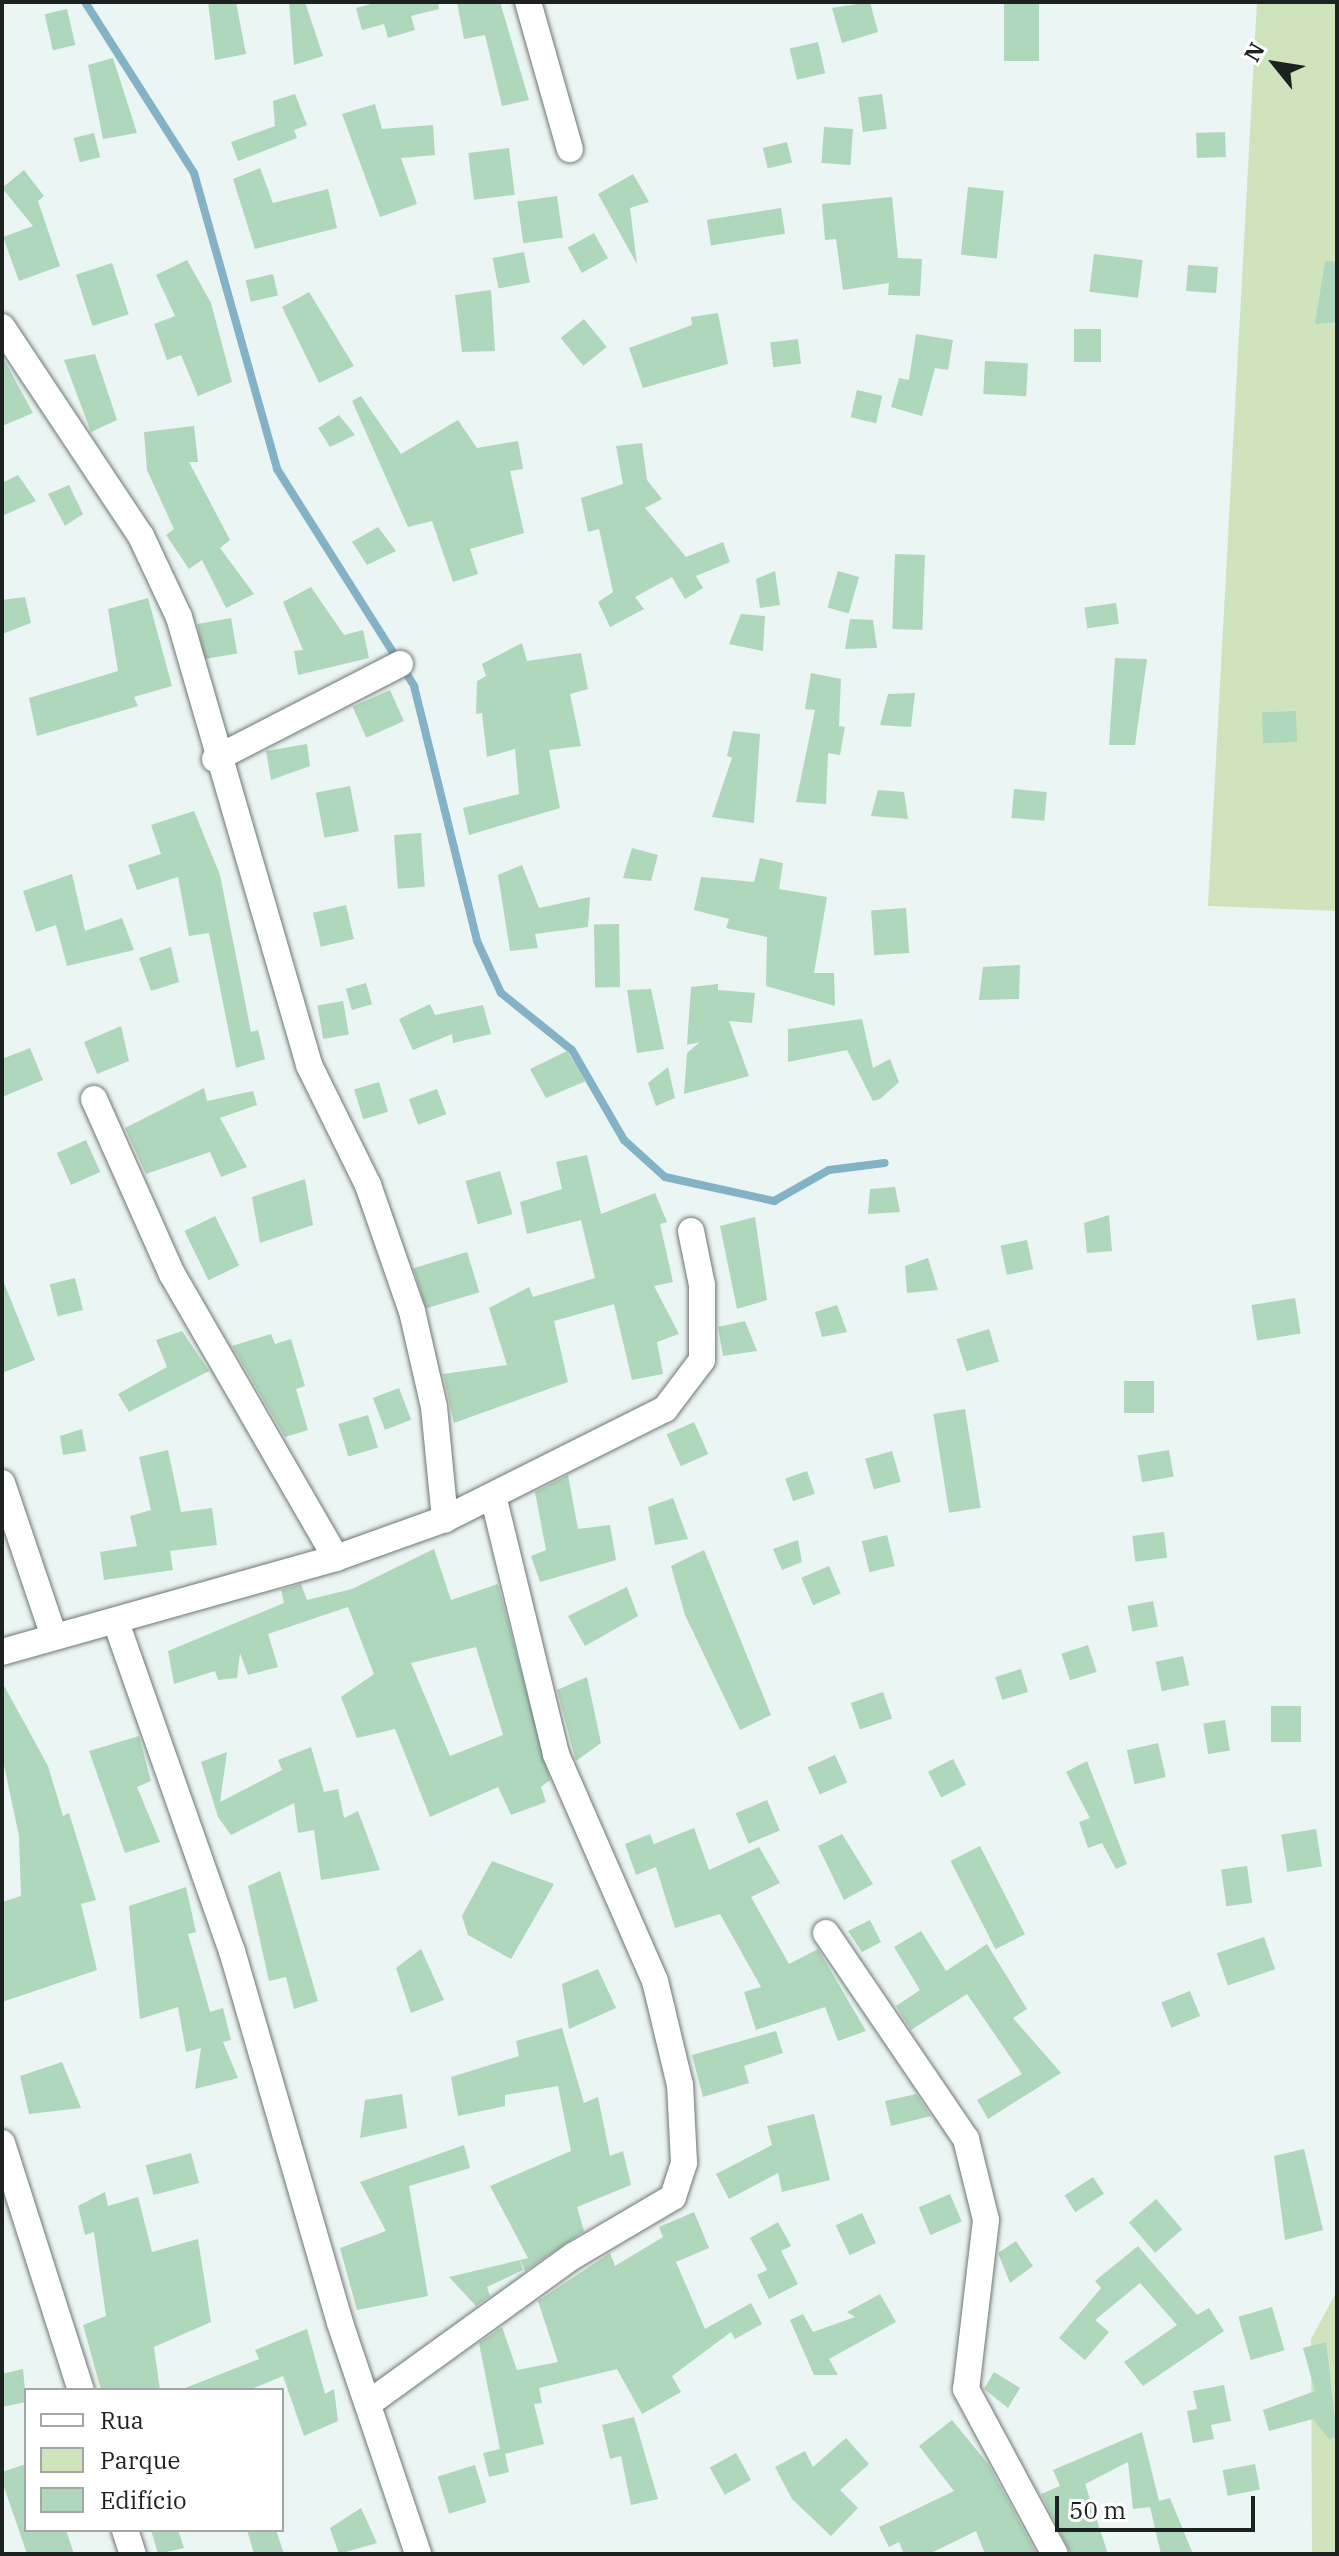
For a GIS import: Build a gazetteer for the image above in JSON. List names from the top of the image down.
{
  "legend": ["Rua", "Parque", "Edifício"],
  "scale_bar": "50 m",
  "north": "top left"
}
